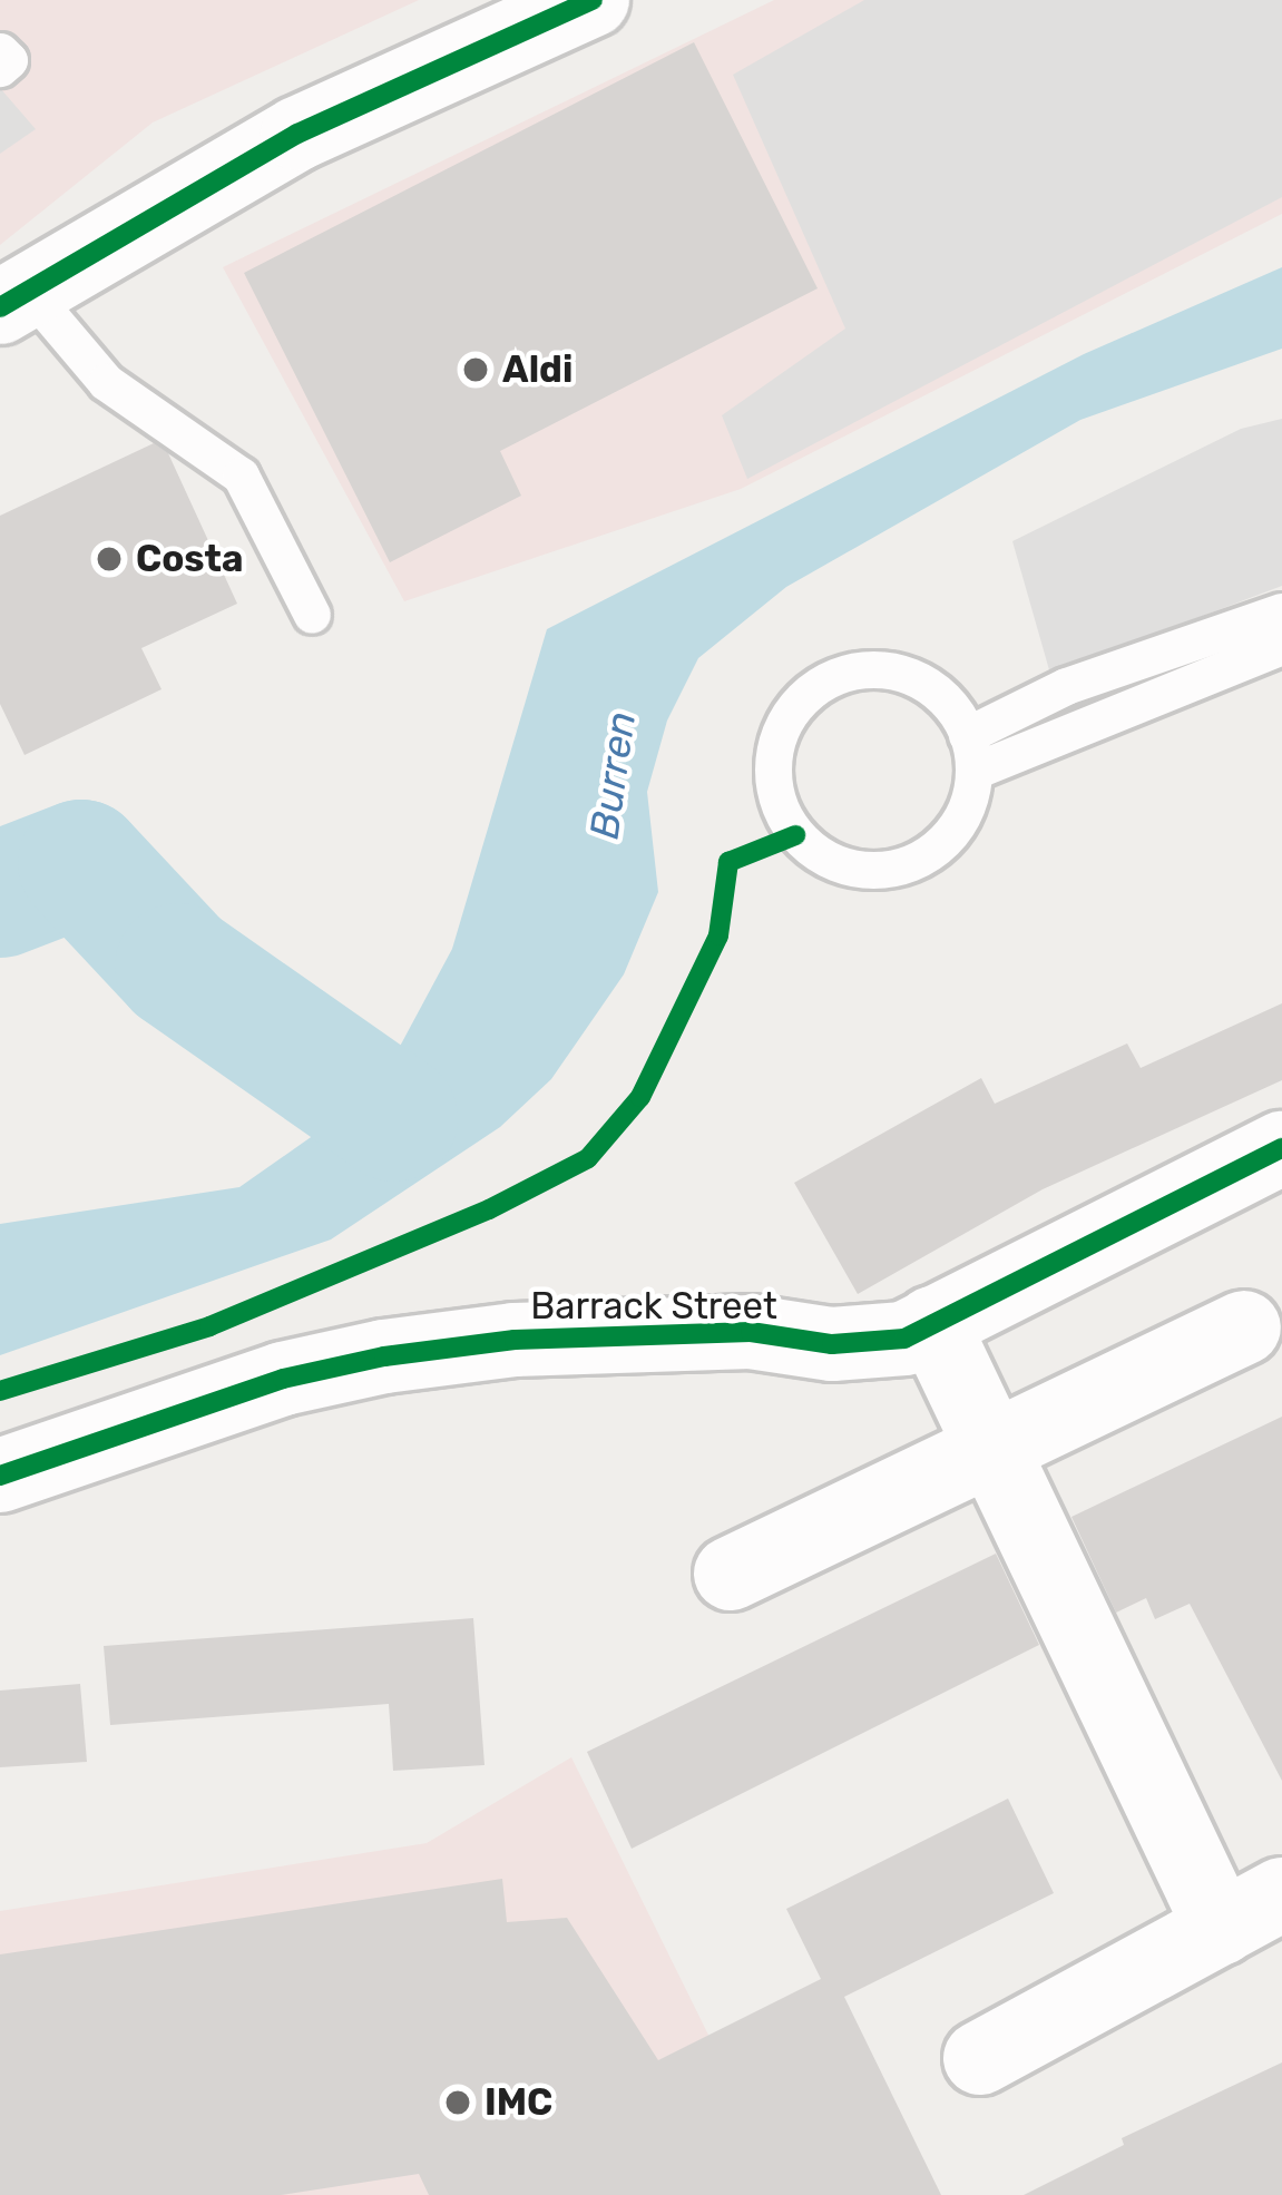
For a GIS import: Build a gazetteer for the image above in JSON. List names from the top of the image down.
{
  "streets": {
    "street": ["Barrack Street"]
  },
  "water": ["Burren"],
  "places": ["Aldi", "Costa", "IMC"]
}
